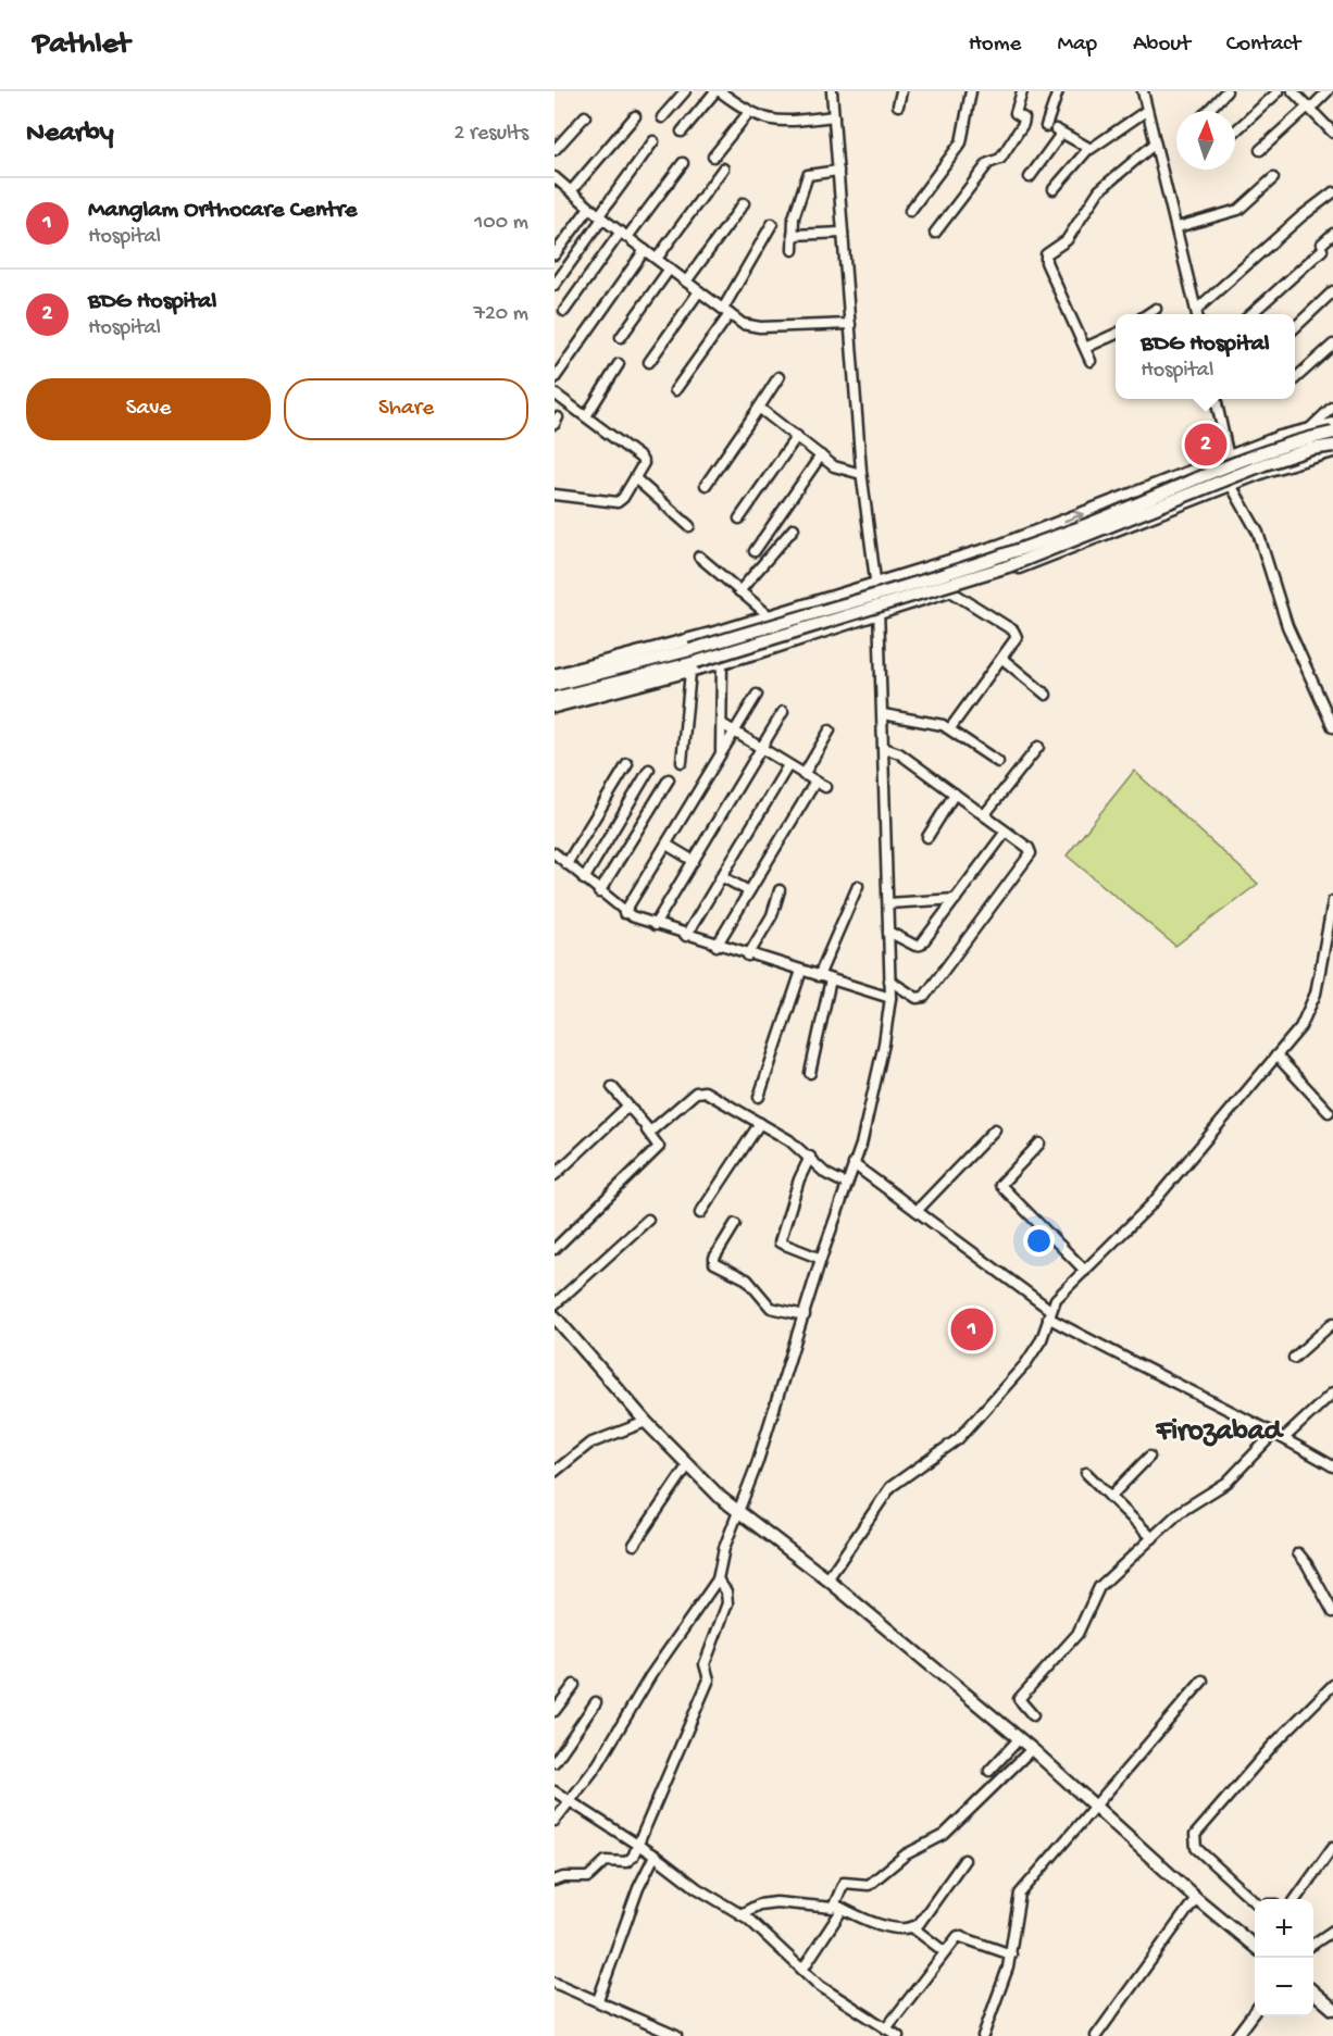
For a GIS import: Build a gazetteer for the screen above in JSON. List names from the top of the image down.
{
  "districts": ["Firozabad"],
  "north": "top",
  "page": {
    "header": "Pathlet",
    "nav": [
      "Home",
      "Map",
      "About",
      "Contact"
    ],
    "heading": ["Nearby", "2 results"],
    "list": [
      {
        "mark": "1",
        "name": "Manglam Orthocare Centre",
        "note": "Hospital",
        "value": "100 m"
      },
      {
        "mark": "2",
        "name": "BDG Hospital",
        "note": "Hospital",
        "value": "720 m"
      }
    ],
    "popup": ["BDG Hospital", "Hospital"],
    "buttons": ["Save", "Share"],
    "pins": ["2", "1"],
    "map_buttons": ["+", "−"]
  }
}
